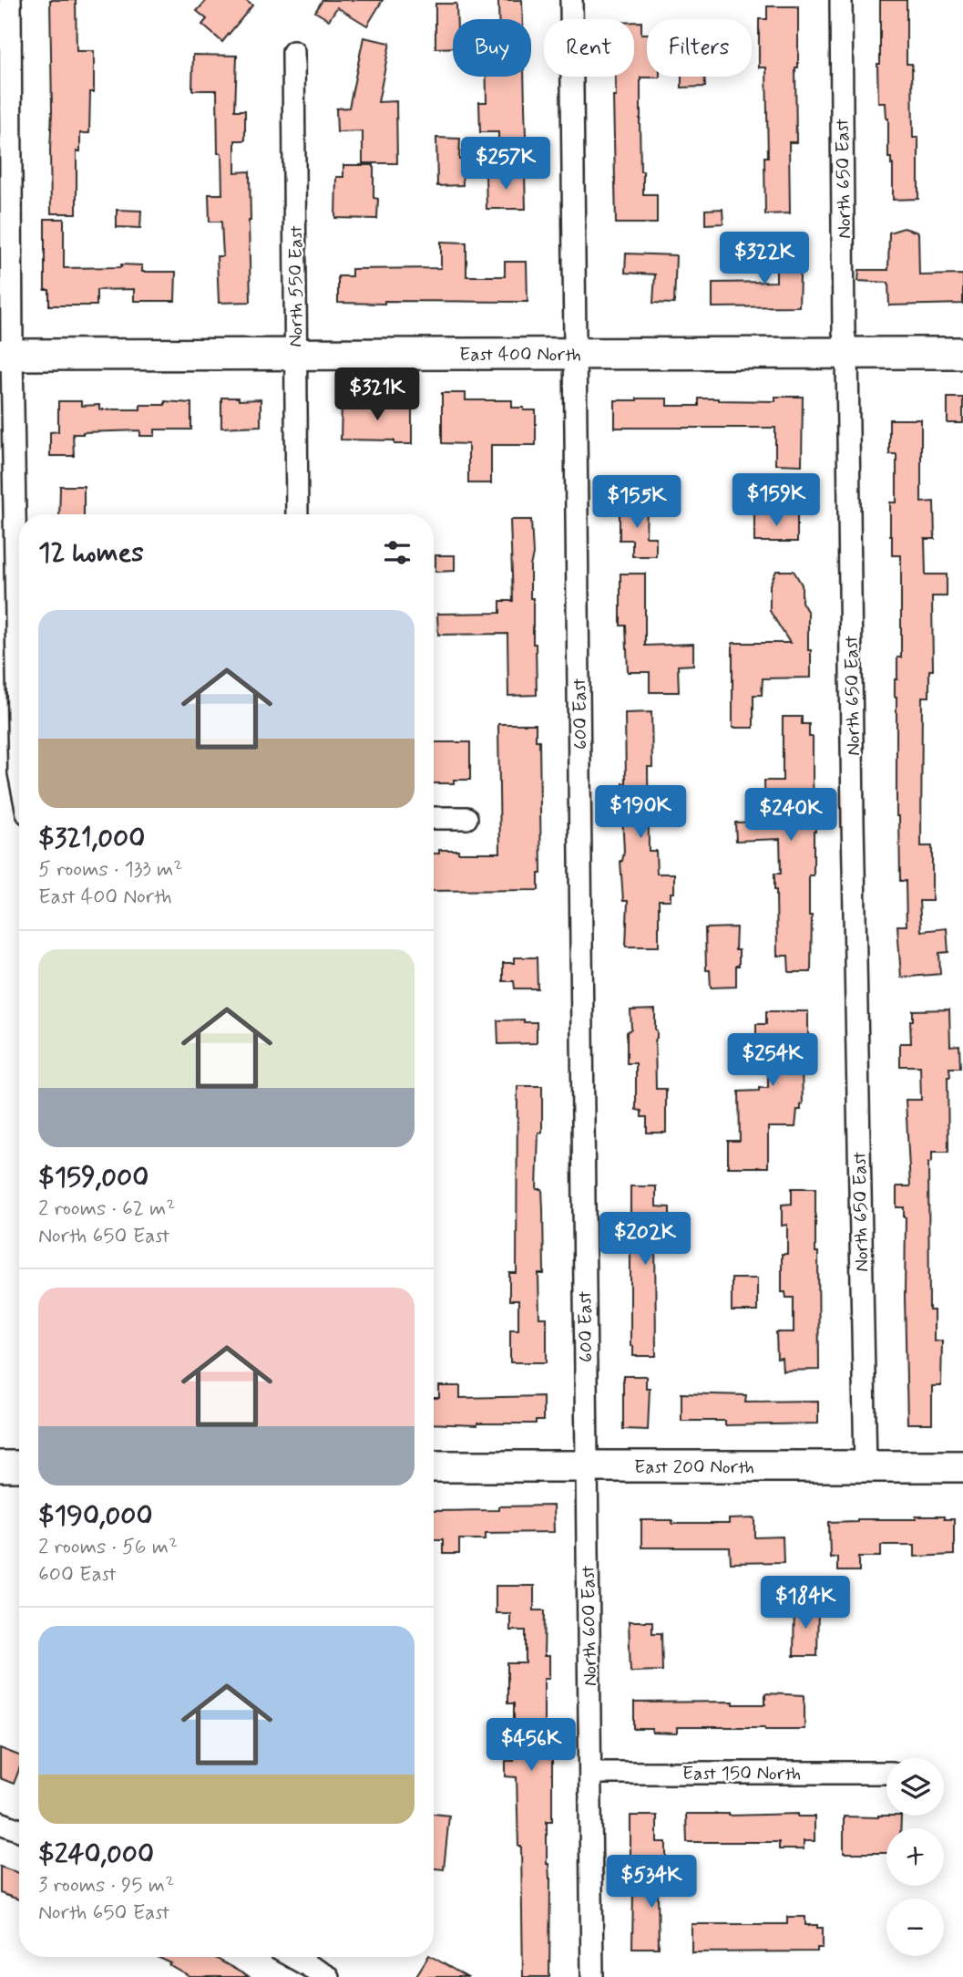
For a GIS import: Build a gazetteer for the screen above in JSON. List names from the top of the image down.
{
  "streets": {
    "main road": ["East 400 North", "East 200 North"],
    "street": [
      "North 650 East",
      "North 550 East",
      "600 East",
      "North 600 East",
      "East 150 North"
    ]
  },
  "crossings": [
    ["North 650 East", "East 400 North"],
    ["North 650 East", "East 200 North"],
    ["North 550 East", "East 400 North"],
    ["East 400 North", "600 East"],
    ["600 East", "East 200 North"],
    ["600 East", "North 600 East"],
    ["East 200 North", "North 600 East"],
    ["North 600 East", "East 150 North"]
  ],
  "page": {
    "chip": ["Buy", "Rent", "Filters"],
    "price": [
      "$257K",
      "$322K",
      "$321K",
      "$159K",
      "$155K",
      "$190K",
      "$240K",
      "$254K",
      "$202K",
      "$184K",
      "$456K",
      "$534K"
    ],
    "heading": "12 homes",
    "list": [
      {
        "name": "$321,000",
        "note": "5 rooms · 133 m² · East 400 North"
      },
      {
        "name": "$159,000",
        "note": "2 rooms · 62 m² · North 650 East"
      },
      {
        "name": "$190,000",
        "note": "2 rooms · 56 m² · 600 East"
      },
      {
        "name": "$240,000",
        "note": "3 rooms · 95 m² · North 650 East"
      }
    ],
    "map_buttons": ["+", "−"]
  }
}
